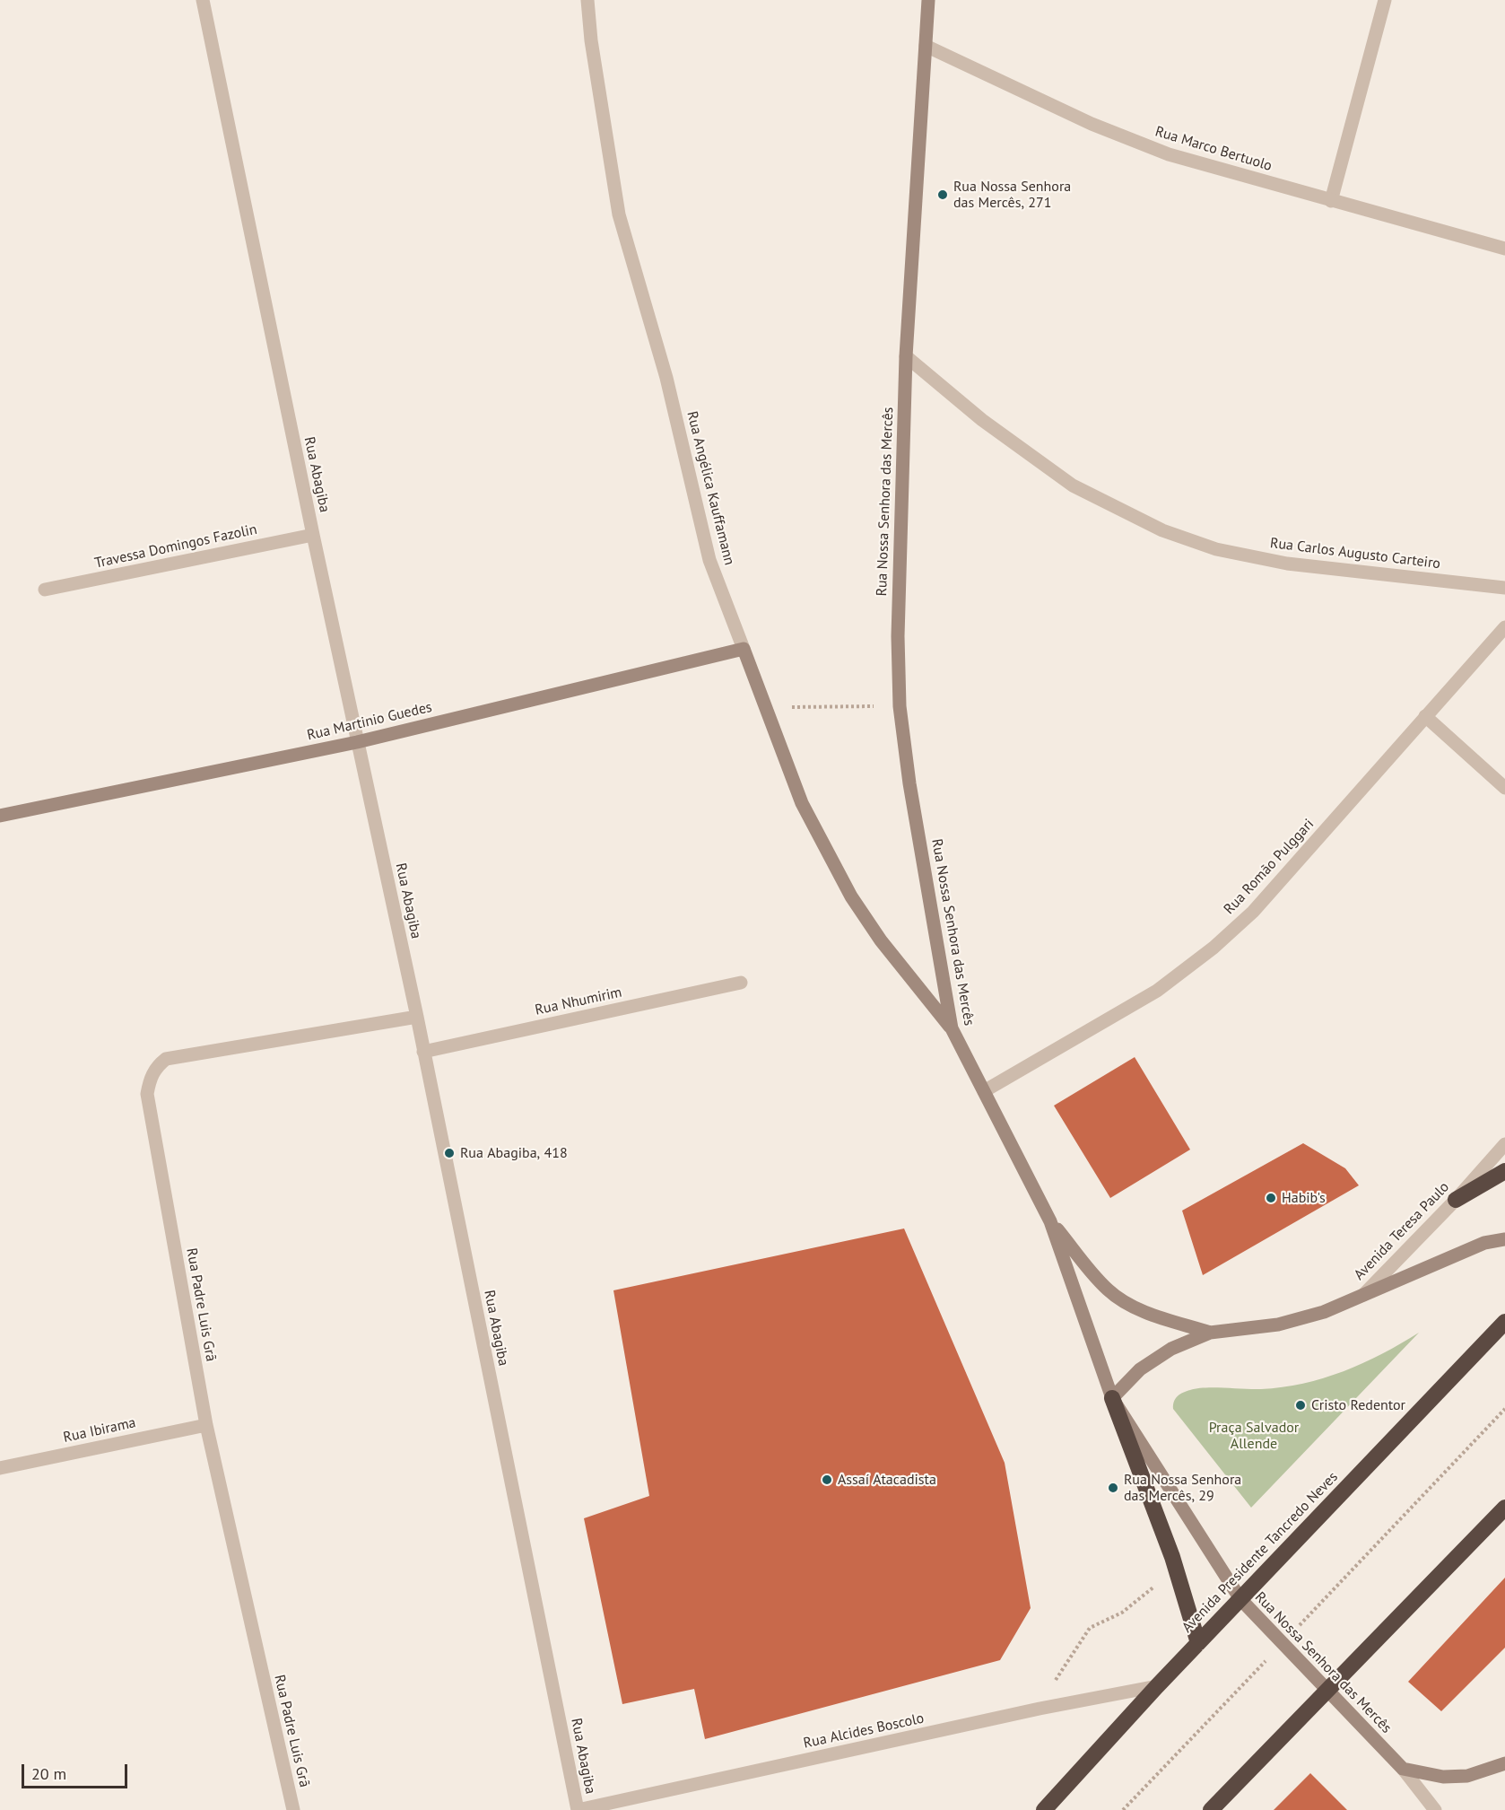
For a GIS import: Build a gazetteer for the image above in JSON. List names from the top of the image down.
{
  "streets": {
    "highway": ["Avenida Presidente Tancredo Neves"],
    "main road": [
      "Rua Angélica Kauffamann",
      "Rua Nossa Senhora das Mercês",
      "Rua Martinio Guedes",
      "Avenida Teresa Paulo"
    ],
    "street": [
      "Rua Marco Bertuolo",
      "Rua Abagiba",
      "Travessa Domingos Fazolin",
      "Rua Carlos Augusto Carteiro",
      "Rua Romão Pulggari",
      "Rua Nhumirim",
      "Rua Padre Luis Grã",
      "Rua Ibirama",
      "Rua Alcides Boscolo"
    ]
  },
  "crossings": [
    ["Rua Marco Bertuolo", "Rua Nossa Senhora das Mercês"],
    ["Rua Abagiba", "Travessa Domingos Fazolin"],
    ["Rua Abagiba", "Rua Martinio Guedes"],
    ["Rua Abagiba", "Rua Nhumirim"],
    ["Rua Abagiba", "Rua Padre Luis Grã"],
    ["Rua Abagiba", "Rua Alcides Boscolo"],
    ["Rua Angélica Kauffamann", "Rua Nossa Senhora das Mercês"],
    ["Rua Angélica Kauffamann", "Rua Martinio Guedes"],
    ["Rua Nossa Senhora das Mercês", "Rua Carlos Augusto Carteiro"],
    ["Rua Nossa Senhora das Mercês", "Rua Romão Pulggari"],
    ["Rua Nossa Senhora das Mercês", "Avenida Teresa Paulo"],
    ["Rua Nossa Senhora das Mercês", "Avenida Presidente Tancredo Neves"],
    ["Rua Padre Luis Grã", "Rua Ibirama"],
    ["Avenida Presidente Tancredo Neves", "Rua Alcides Boscolo"]
  ],
  "parks": ["Praça Salvador Allende"],
  "places": [
    "Rua Nossa Senhora das Mercês, 271",
    "Rua Abagiba, 418",
    "Habib's",
    "Cristo Redentor",
    "Assaí Atacadista",
    "Rua Nossa Senhora das Mercês, 29"
  ],
  "scale_bar": "20 m"
}
